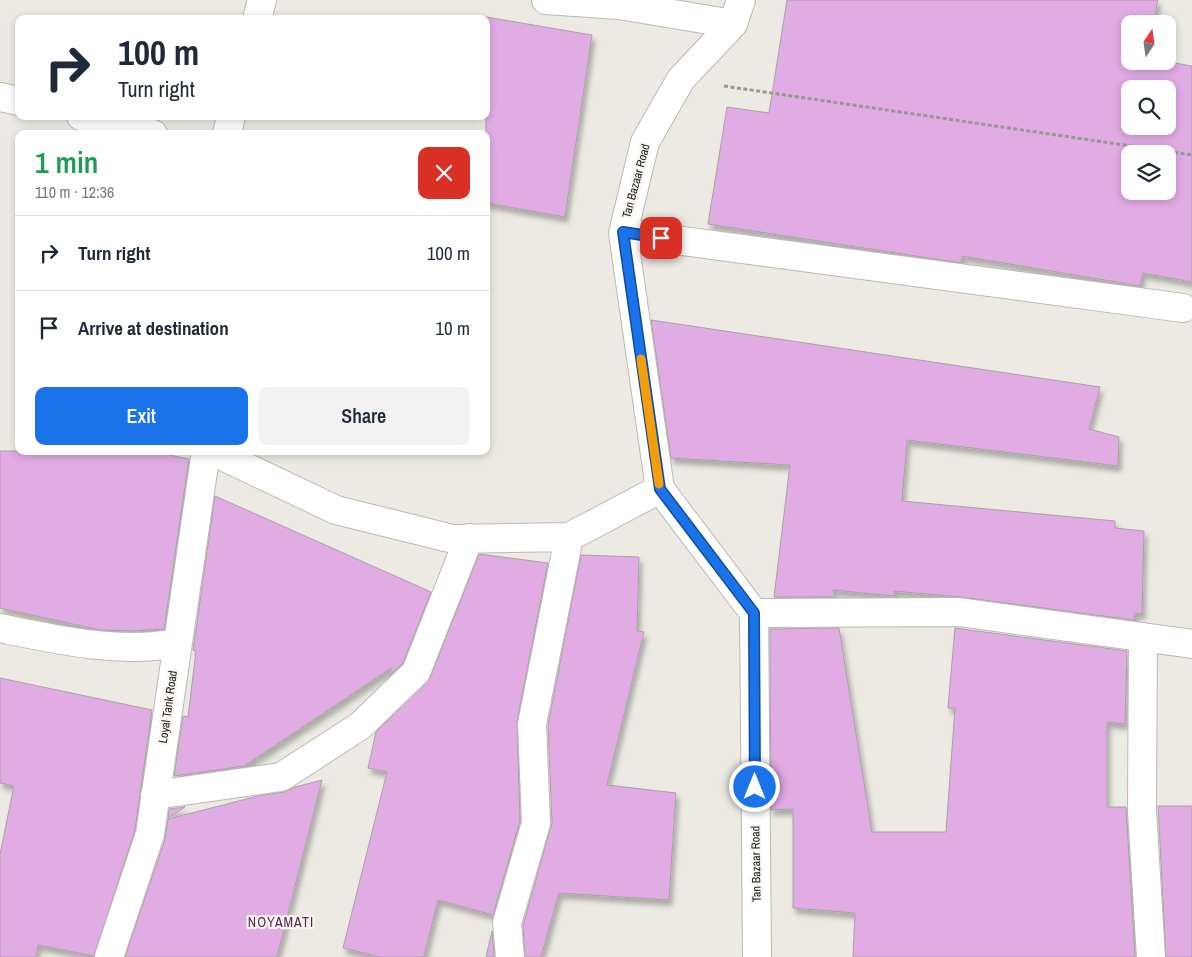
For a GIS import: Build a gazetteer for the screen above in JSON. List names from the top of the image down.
{
  "streets": {
    "street": ["Tan Bazaar Road", "Loyal Tank Road"]
  },
  "districts": ["NOYAMATI"],
  "north": "top",
  "page": {
    "turn": ["100 m", "Turn right"],
    "heading": ["1 min", "110 m · 12:36"],
    "list": [
      {
        "name": "Turn right",
        "value": "100 m"
      },
      {
        "name": "Arrive at destination",
        "value": "10 m"
      }
    ],
    "buttons": ["Exit", "Share"]
  }
}
